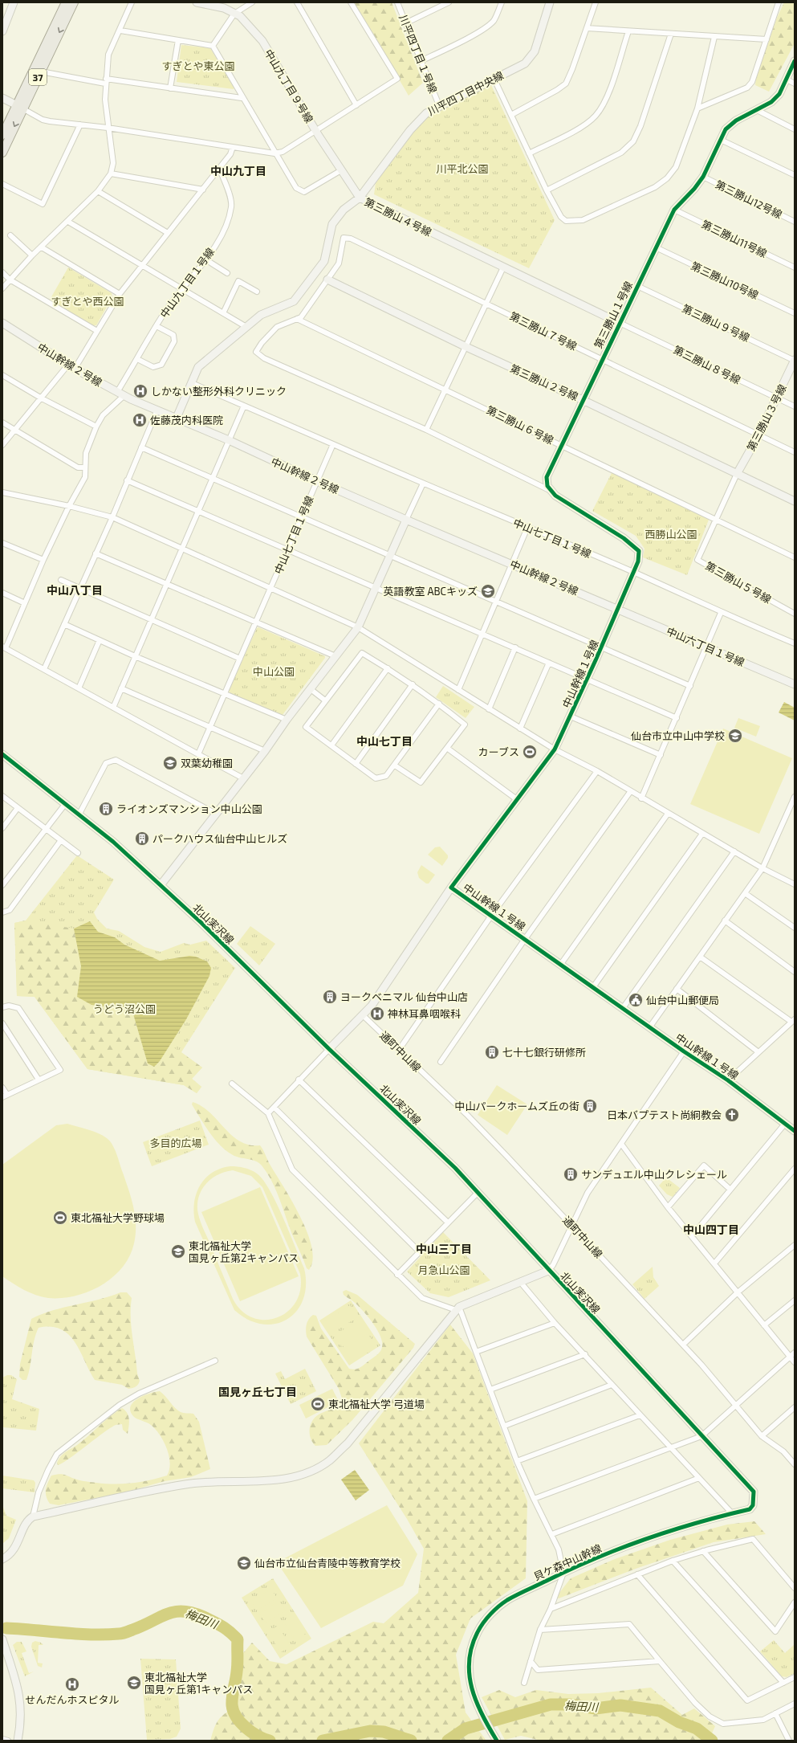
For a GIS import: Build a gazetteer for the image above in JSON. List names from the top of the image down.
{
  "streets": {
    "main road": ["37"],
    "street": [
      "川平四丁目１号線",
      "中山九丁目９号線",
      "川平四丁目中央線",
      "第三勝山12号線",
      "第三勝山４号線",
      "第三勝山11号線",
      "第三勝山10号線",
      "中山九丁目１号線",
      "第三勝山１号線",
      "第三勝山９号線",
      "第三勝山７号線",
      "中山幹線２号線",
      "第三勝山８号線",
      "第三勝山２号線",
      "第三勝山３号線",
      "第三勝山６号線",
      "中山七丁目１号線",
      "第三勝山５号線",
      "中山六丁目１号線",
      "中山幹線１号線",
      "北山実沢線",
      "通町中山線",
      "貝ケ森中山幹線"
    ]
  },
  "crossings": [
    ["川平四丁目１号線", "川平四丁目中央線"],
    ["中山九丁目９号線", "川平四丁目中央線"],
    ["中山九丁目９号線", "第三勝山４号線"],
    ["川平四丁目中央線", "第三勝山４号線"],
    ["第三勝山12号線", "第三勝山１号線"],
    ["第三勝山４号線", "第三勝山１号線"],
    ["第三勝山４号線", "中山幹線２号線"],
    ["第三勝山４号線", "第三勝山８号線"],
    ["第三勝山11号線", "第三勝山１号線"],
    ["第三勝山10号線", "第三勝山１号線"],
    ["中山九丁目１号線", "中山幹線２号線"],
    ["第三勝山１号線", "第三勝山９号線"],
    ["第三勝山１号線", "第三勝山７号線"],
    ["第三勝山１号線", "第三勝山８号線"],
    ["第三勝山１号線", "第三勝山２号線"],
    ["第三勝山１号線", "第三勝山６号線"],
    ["第三勝山９号線", "第三勝山３号線"],
    ["第三勝山７号線", "第三勝山２号線"],
    ["第三勝山７号線", "第三勝山３号線"],
    ["中山幹線２号線", "中山七丁目１号線"],
    ["中山幹線２号線", "中山六丁目１号線"],
    ["中山幹線２号線", "中山幹線１号線"],
    ["第三勝山８号線", "第三勝山３号線"],
    ["第三勝山２号線", "第三勝山３号線"],
    ["第三勝山２号線", "第三勝山５号線"],
    ["第三勝山３号線", "第三勝山５号線"],
    ["第三勝山６号線", "第三勝山５号線"],
    ["中山七丁目１号線", "中山幹線１号線"],
    ["中山六丁目１号線", "中山幹線１号線"],
    ["北山実沢線", "貝ケ森中山幹線"]
  ],
  "districts": [
    "中山九丁目",
    "中山八丁目",
    "中山七丁目",
    "中山四丁目",
    "中山三丁目",
    "国見ヶ丘七丁目"
  ],
  "water": ["梅田川"],
  "parks": [
    "すぎとや東公園",
    "川平北公園",
    "すぎとや西公園",
    "西勝山公園",
    "中山公園",
    "うどう沼公園",
    "多目的広場",
    "月急山公園"
  ],
  "places": {
    "hospital": [
      "しかない整形外科クリニック",
      "佐藤茂内科医院",
      "神林耳鼻咽喉科",
      "せんだんホスピタル"
    ],
    "school or university": [
      "英語教室 ABCキッズ",
      "仙台市立中山中学校",
      "双葉幼稚園",
      "東北福祉大学 国見ヶ丘第2キャンパス",
      "仙台市立仙台青陵中等教育学校",
      "東北福祉大学 国見ヶ丘第1キャンパス"
    ],
    "sports": ["カーブス", "東北福祉大学野球場", "東北福祉大学 弓道場"],
    "building": [
      "ライオンズマンション中山公園",
      "パークハウス仙台中山ヒルズ",
      "ヨークベニマル 仙台中山店",
      "七十七銀行研修所",
      "中山パークホームズ丘の街",
      "サンデュエル中山クレシェール"
    ],
    "public building": ["仙台中山郵便局"],
    "church": ["日本バプテスト尚絅教会"]
  }
}
